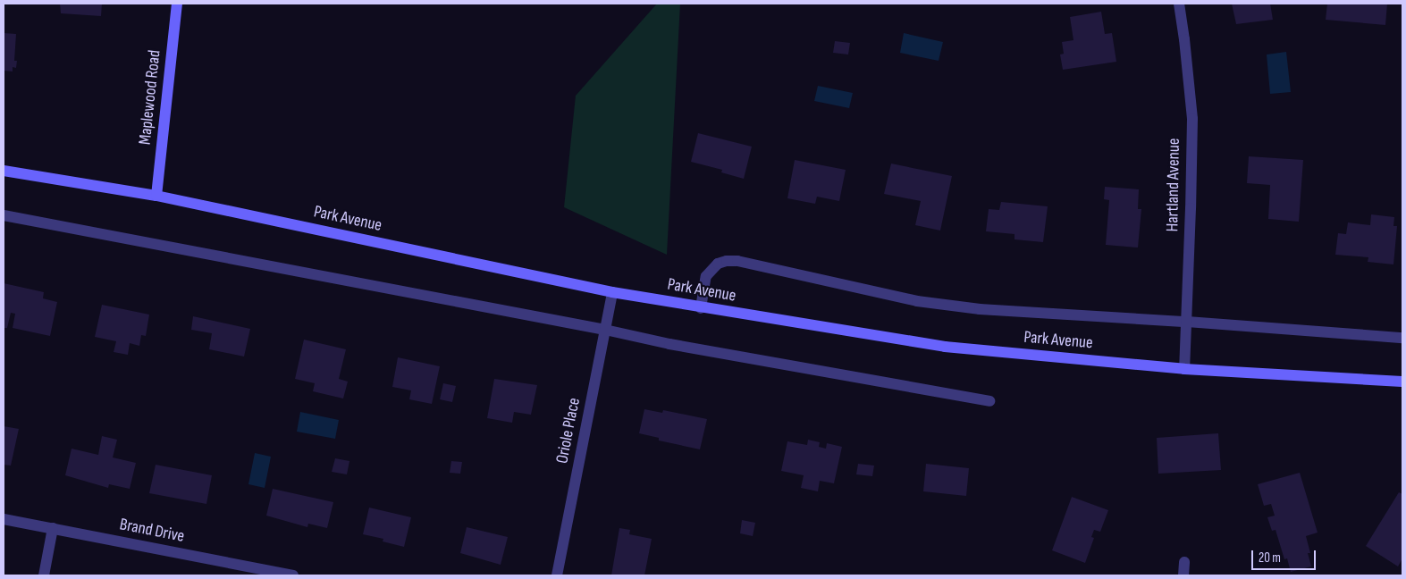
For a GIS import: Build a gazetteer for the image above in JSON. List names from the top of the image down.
{
  "streets": {
    "main road": ["Maplewood Road", "Park Avenue"],
    "street": ["Hartland Avenue", "Oriole Place", "Brand Drive"]
  },
  "crossings": [
    ["Maplewood Road", "Park Avenue"],
    ["Hartland Avenue", "Park Avenue"],
    ["Park Avenue", "Oriole Place"]
  ],
  "scale_bar": "20 m"
}
